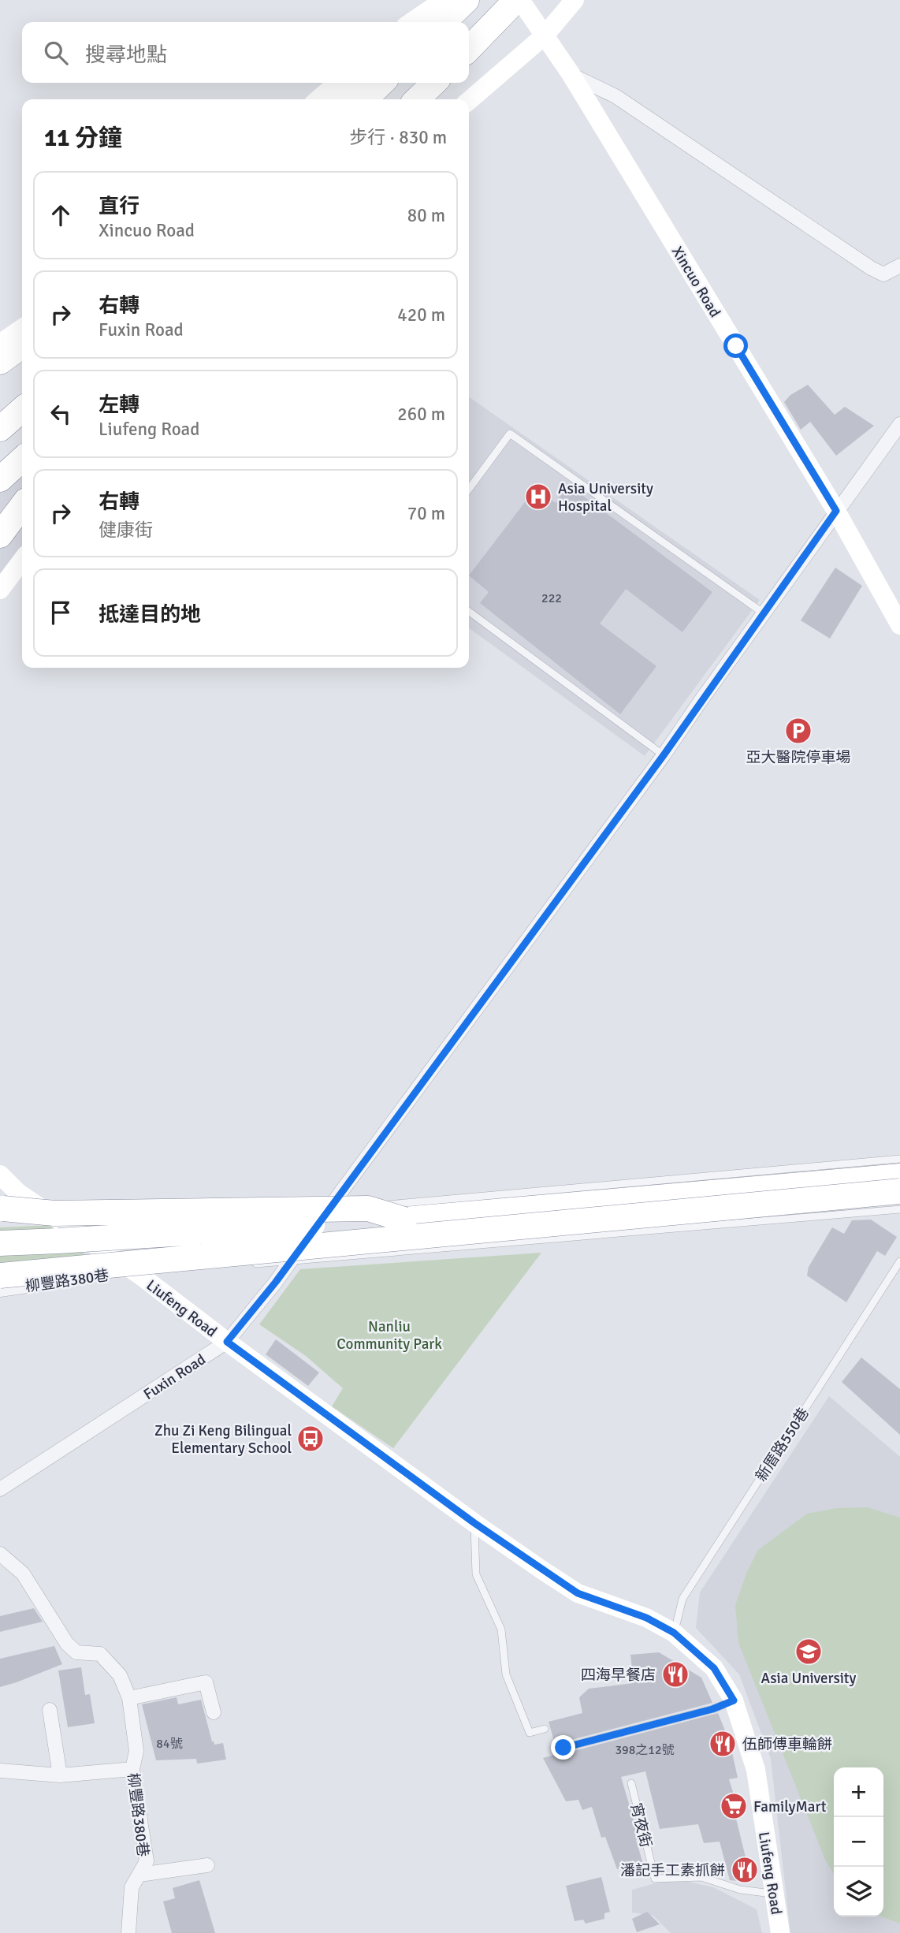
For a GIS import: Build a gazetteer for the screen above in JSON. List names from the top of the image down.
{
  "streets": {
    "street": [
      "Xincuo Road",
      "柳豐路380巷",
      "Liufeng Road",
      "Fuxin Road"
    ],
    "lane": ["新厝路550巷", "宵夜街"]
  },
  "crossings": [
    ["Xincuo Road", "Fuxin Road"],
    ["柳豐路380巷", "Liufeng Road"],
    ["Liufeng Road", "Fuxin Road"],
    ["Liufeng Road", "新厝路550巷"],
    ["Liufeng Road", "宵夜街"]
  ],
  "parks": ["Nanliu Community Park"],
  "places": {
    "hospital": ["Asia University Hospital"],
    "parking": ["亞大醫院停車場"],
    "bus stop": ["Zhu Zi Keng Bilingual Elementary School"],
    "school or university": ["Asia University"],
    "restaurant": ["四海早餐店", "伍師傅車輪餅", "潘記手工素抓餅"],
    "supermarket": ["FamilyMart"]
  },
  "house_numbers": ["222", "84號", "398之12號"],
  "page": {
    "search": "搜尋地點",
    "heading": ["11 分鐘", "步行 · 830 m"],
    "list": [
      ["直行", "Xincuo Road", "80 m"],
      ["右轉", "Fuxin Road", "420 m"],
      ["左轉", "Liufeng Road", "260 m"],
      ["右轉", "健康街", "70 m"],
      "抵達目的地"
    ],
    "map_buttons": ["+", "−"]
  }
}
